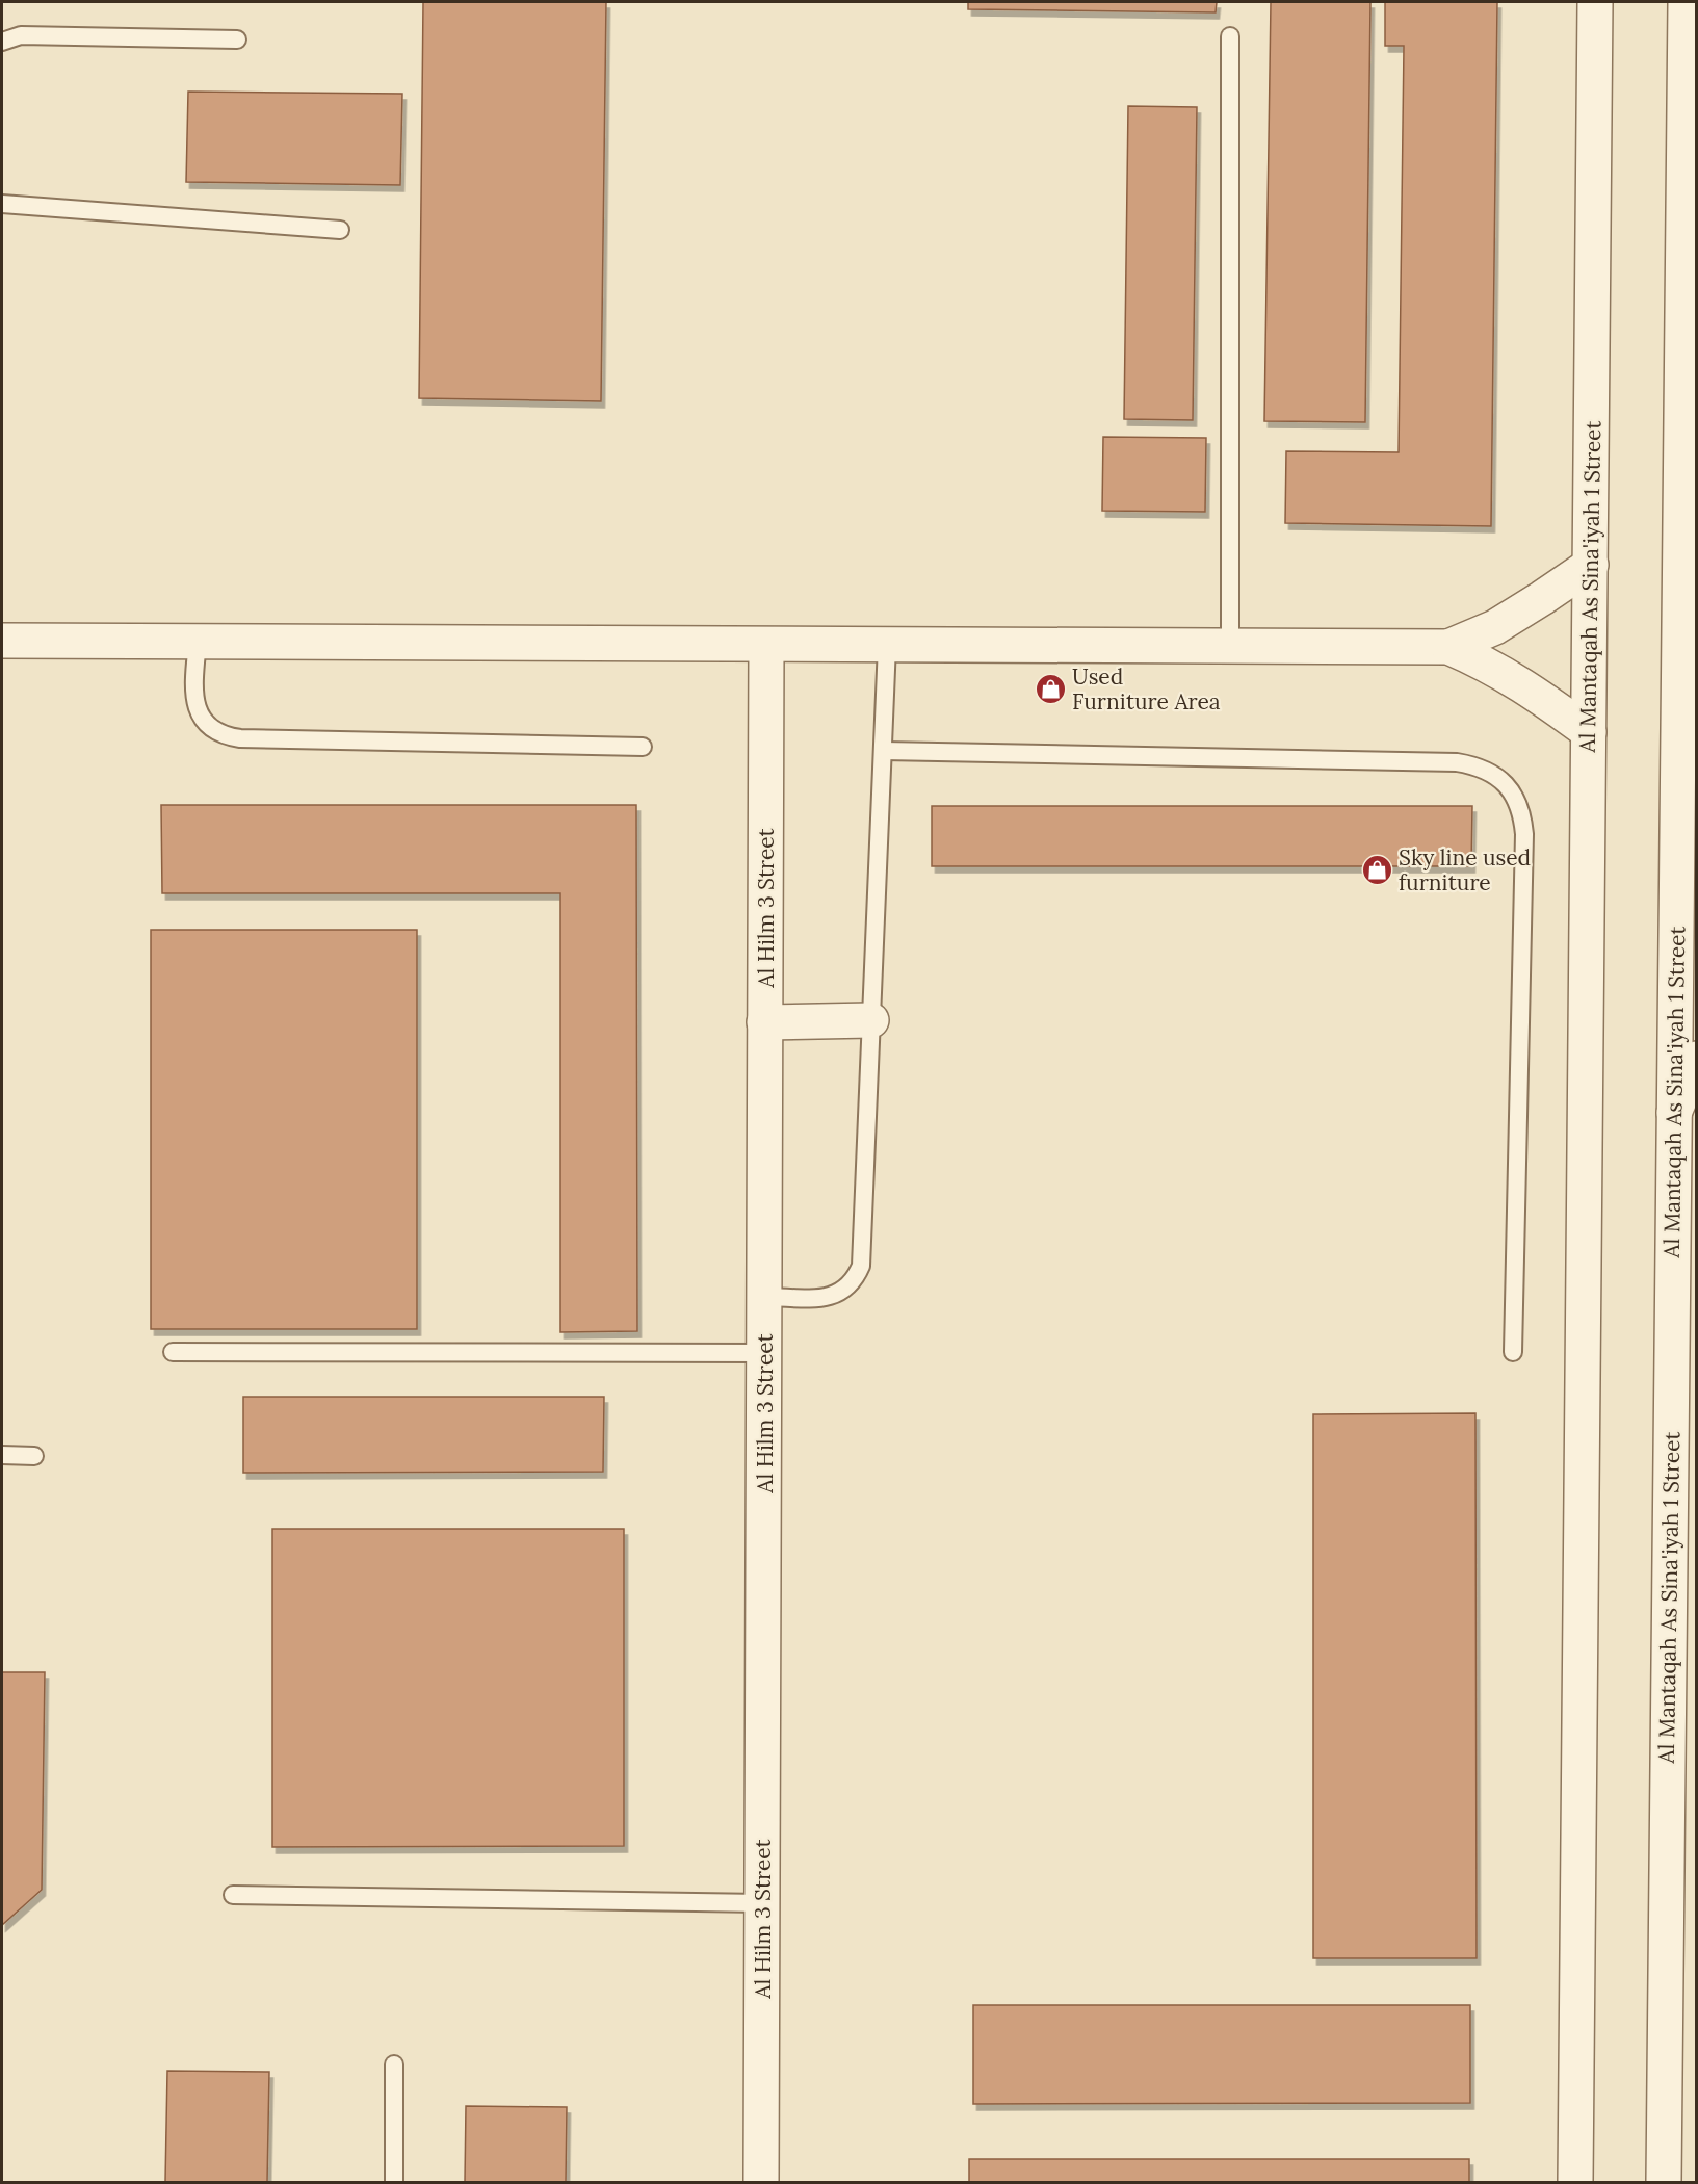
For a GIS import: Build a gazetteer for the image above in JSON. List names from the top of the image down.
{
  "streets": {
    "street": ["Al Mantaqah As Sina'iyah 1 Street", "Al Hilm 3 Street"]
  },
  "places": {
    "shop": ["Used Furniture Area", "Sky line used furniture"]
  }
}
